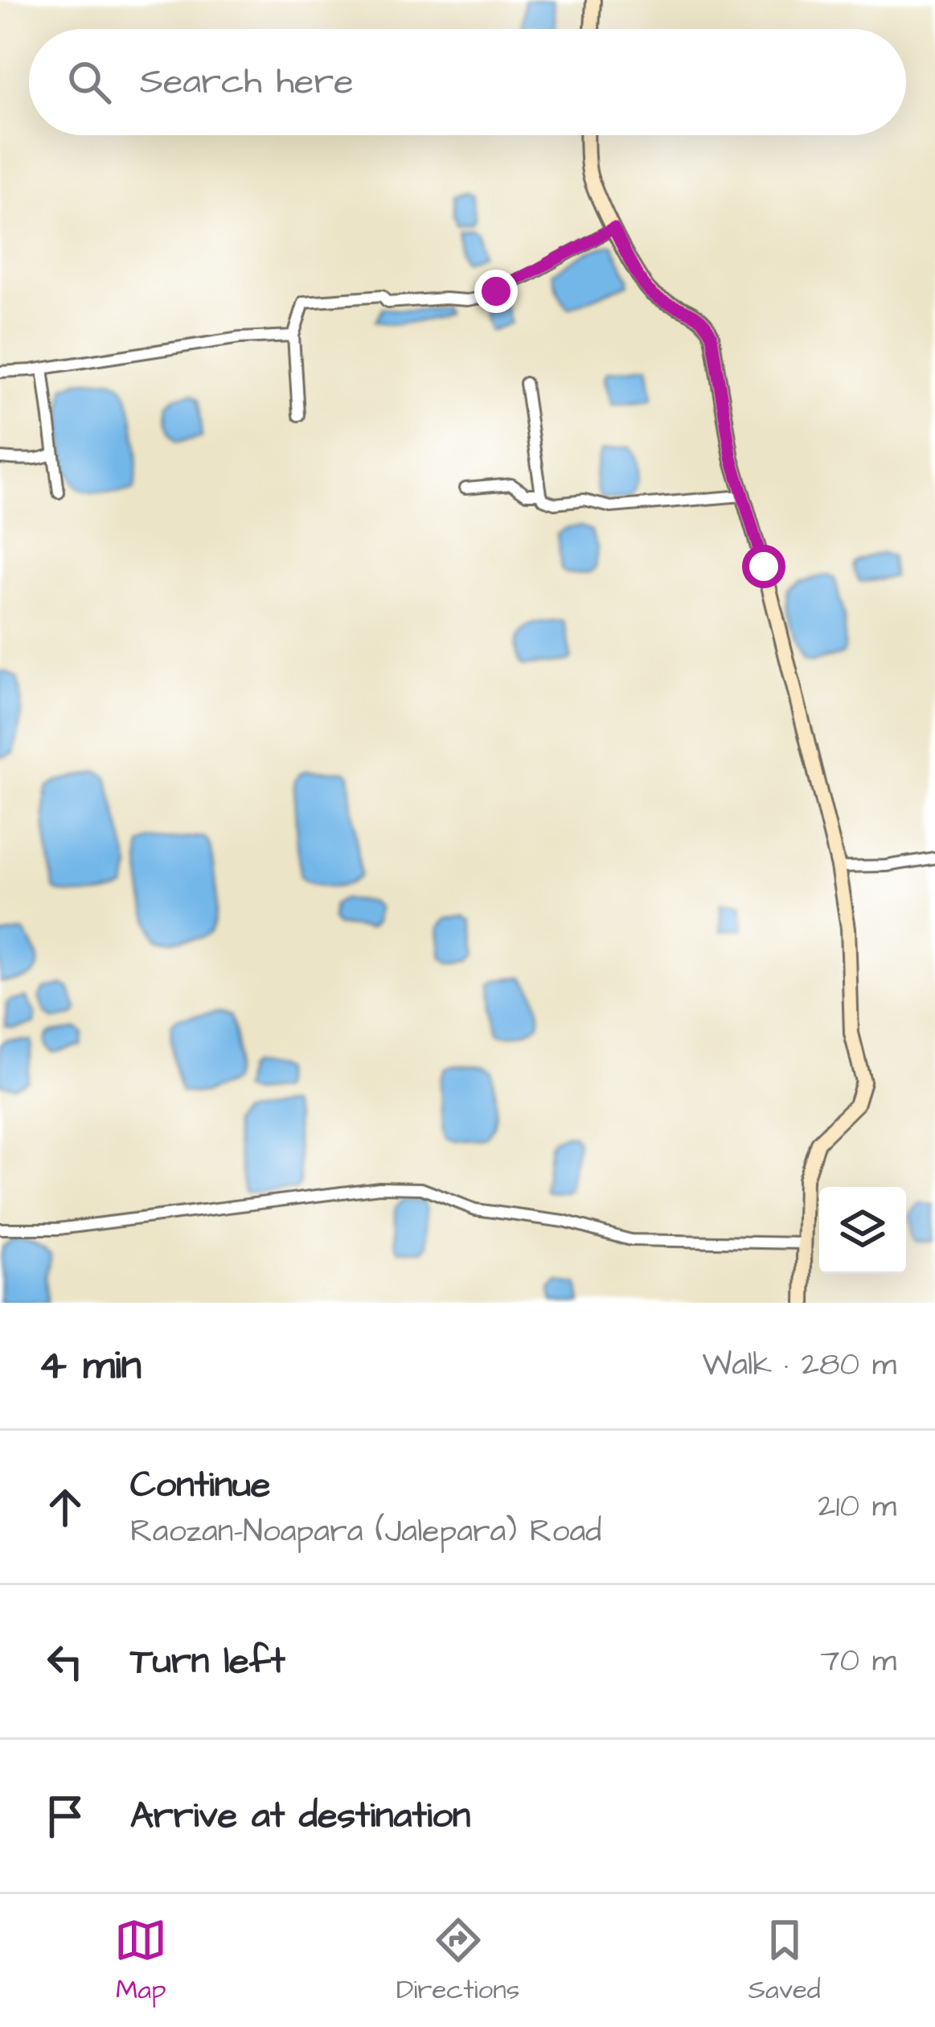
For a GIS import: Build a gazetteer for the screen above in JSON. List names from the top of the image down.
{
  "page": {
    "search": "Search here",
    "heading": ["4 min", "Walk · 280 m"],
    "list": [
      ["Continue", "Raozan-Noapara (Jalepara) Road", "210 m"],
      ["Turn left", "70 m"],
      "Arrive at destination"
    ],
    "nav": ["Map", "Directions", "Saved"]
  }
}
